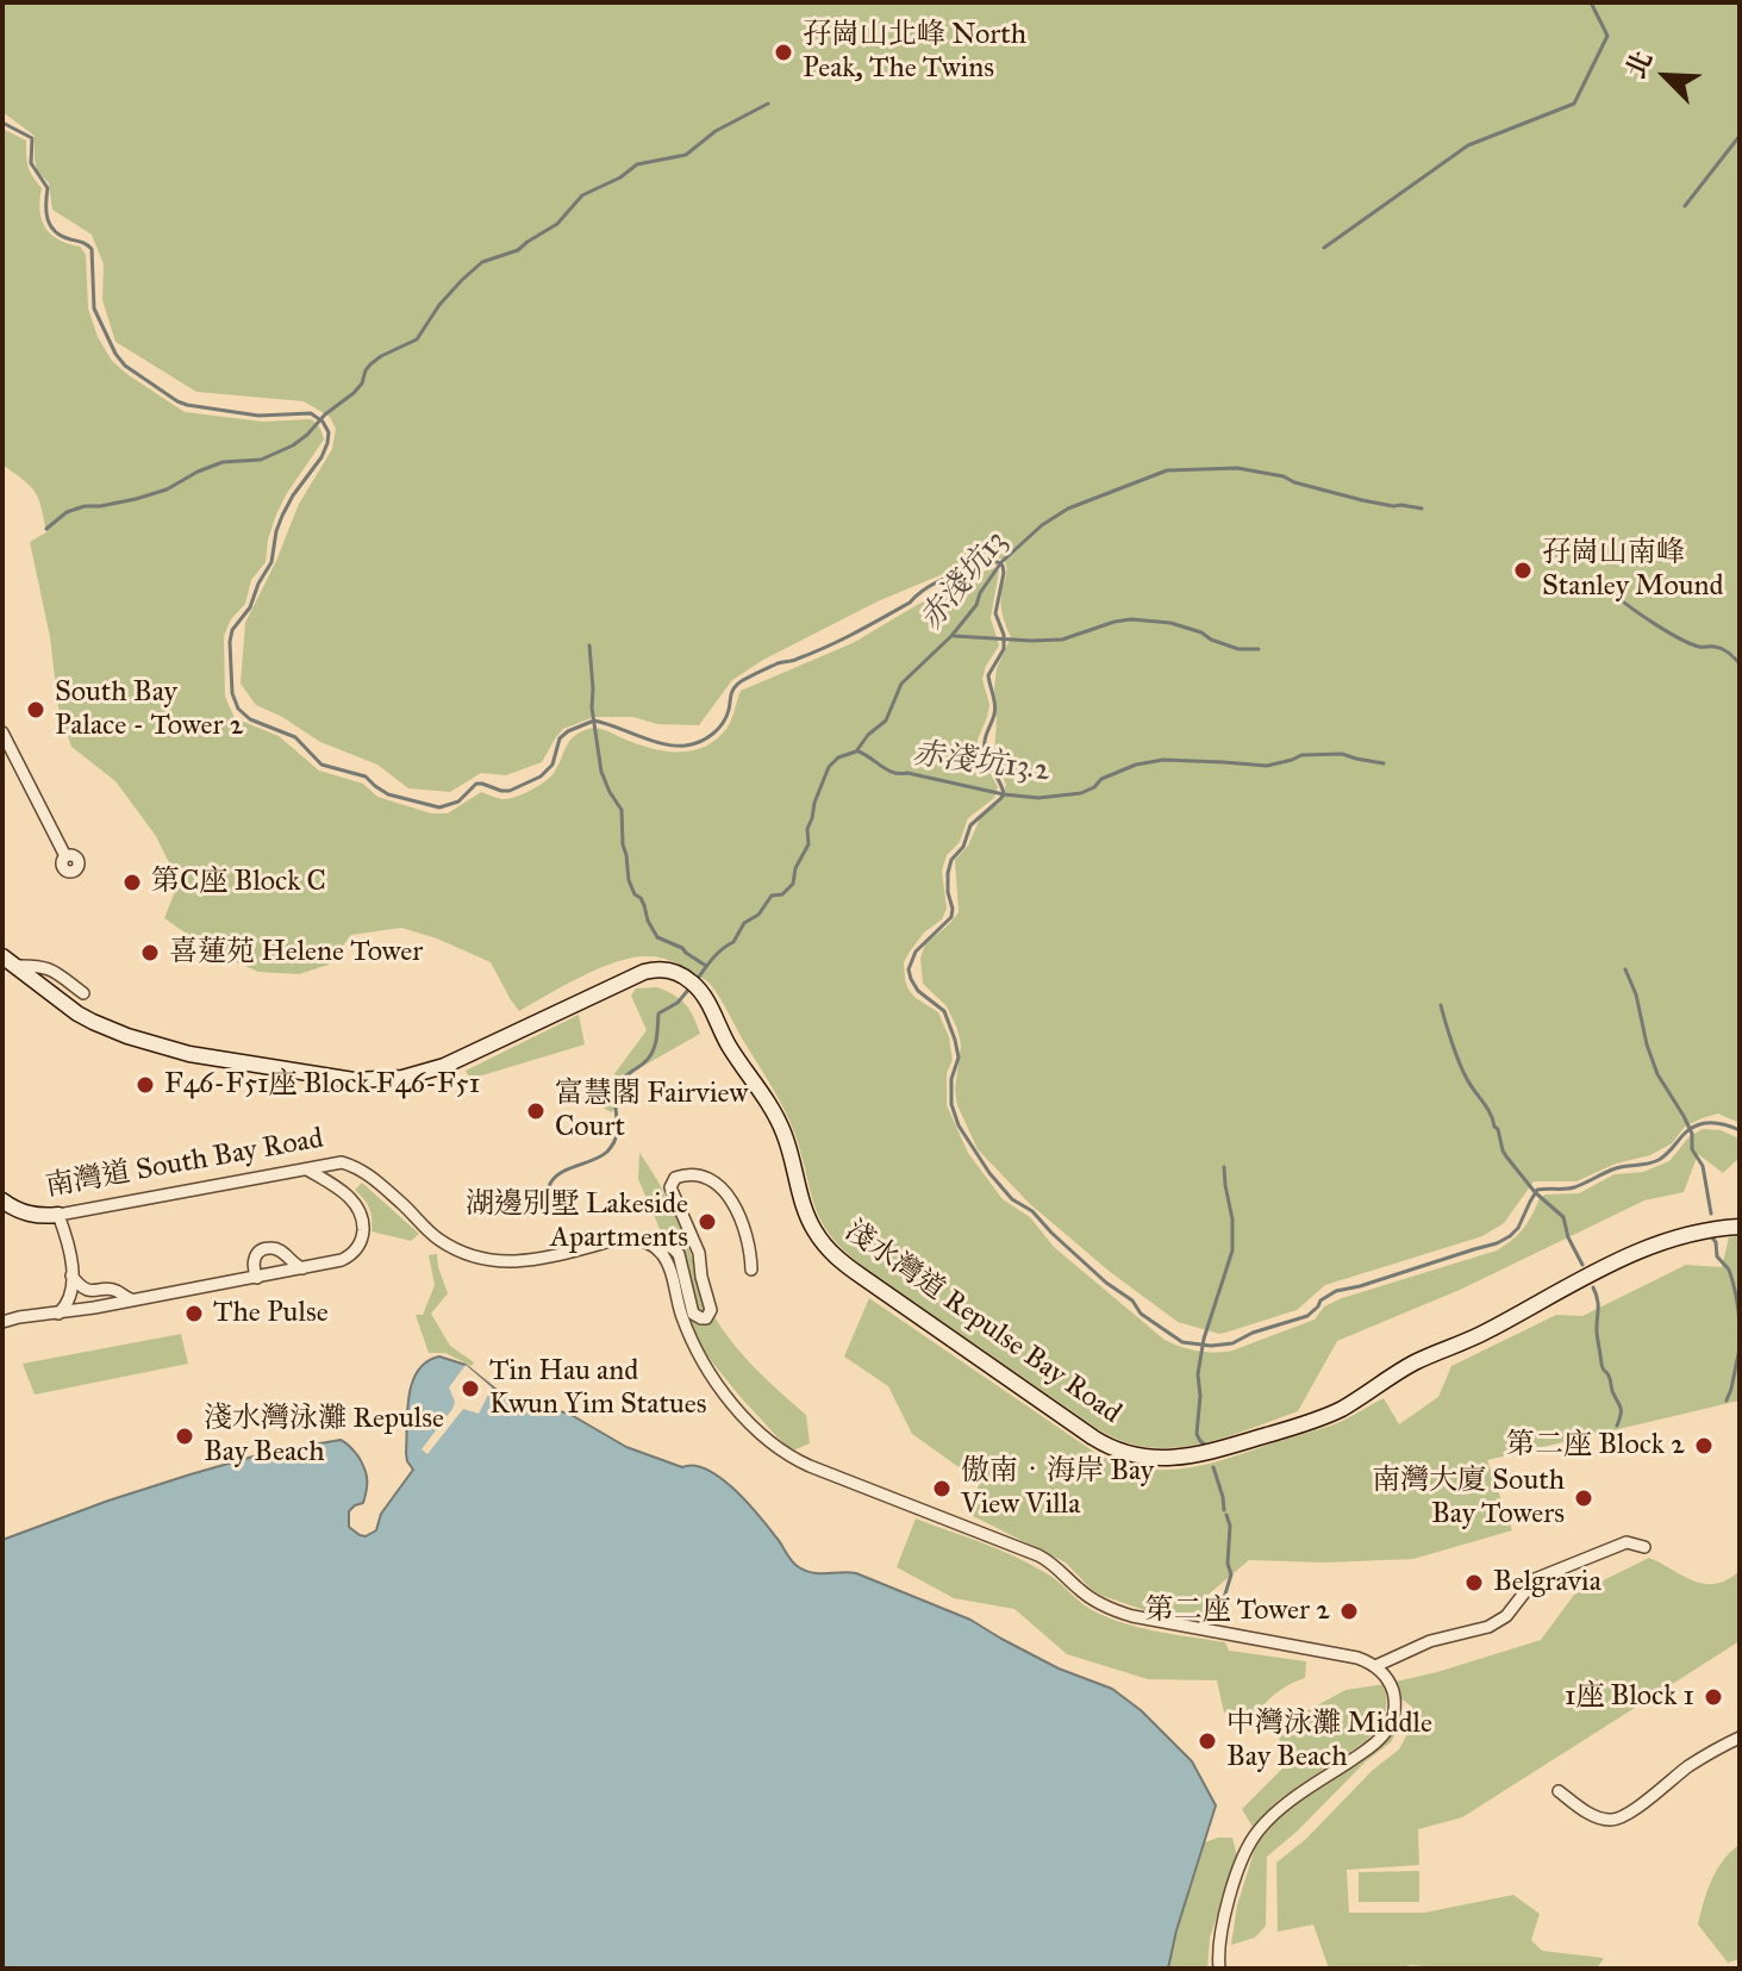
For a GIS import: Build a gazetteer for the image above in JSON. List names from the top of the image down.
{
  "streets": {
    "main road": ["南灣道 South Bay Road", "淺水灣道 Repulse Bay Road"]
  },
  "water": ["赤淺坑13", "赤淺坑13.2"],
  "places": [
    "孖崗山北峰 North Peak, The Twins",
    "孖崗山南峰 Stanley Mound",
    "South Bay Palace - Tower 2",
    "第C座 Block C",
    "喜蓮苑 Helene Tower",
    "F46-F51座 Block F46-F51",
    "富慧閣 Fairview Court",
    "湖邊別墅 Lakeside Apartments",
    "The Pulse",
    "Tin Hau and Kwun Yim Statues",
    "淺水灣泳灘 Repulse Bay Beach",
    "第二座 Block 2",
    "傲南．海岸 Bay View Villa",
    "南灣大廈 South Bay Towers",
    "Belgravia",
    "第二座 Tower 2",
    "1座 Block 1",
    "中灣泳灘 Middle Bay Beach"
  ],
  "north": "top left"
}
